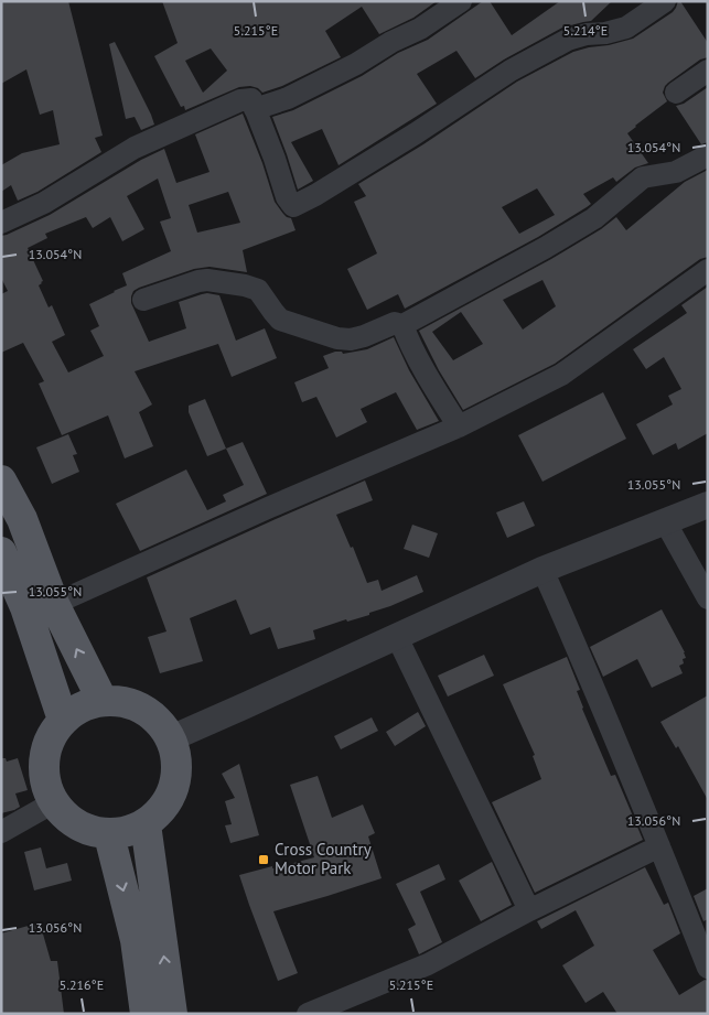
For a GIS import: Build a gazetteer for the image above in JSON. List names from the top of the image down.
{
  "places": {
    "transit": ["Cross Country Motor Park"]
  },
  "coordinates": [
    "5.215°E",
    "5.214°E",
    "13.054°N",
    "13.055°N",
    "13.056°N",
    "5.216°E"
  ]
}
